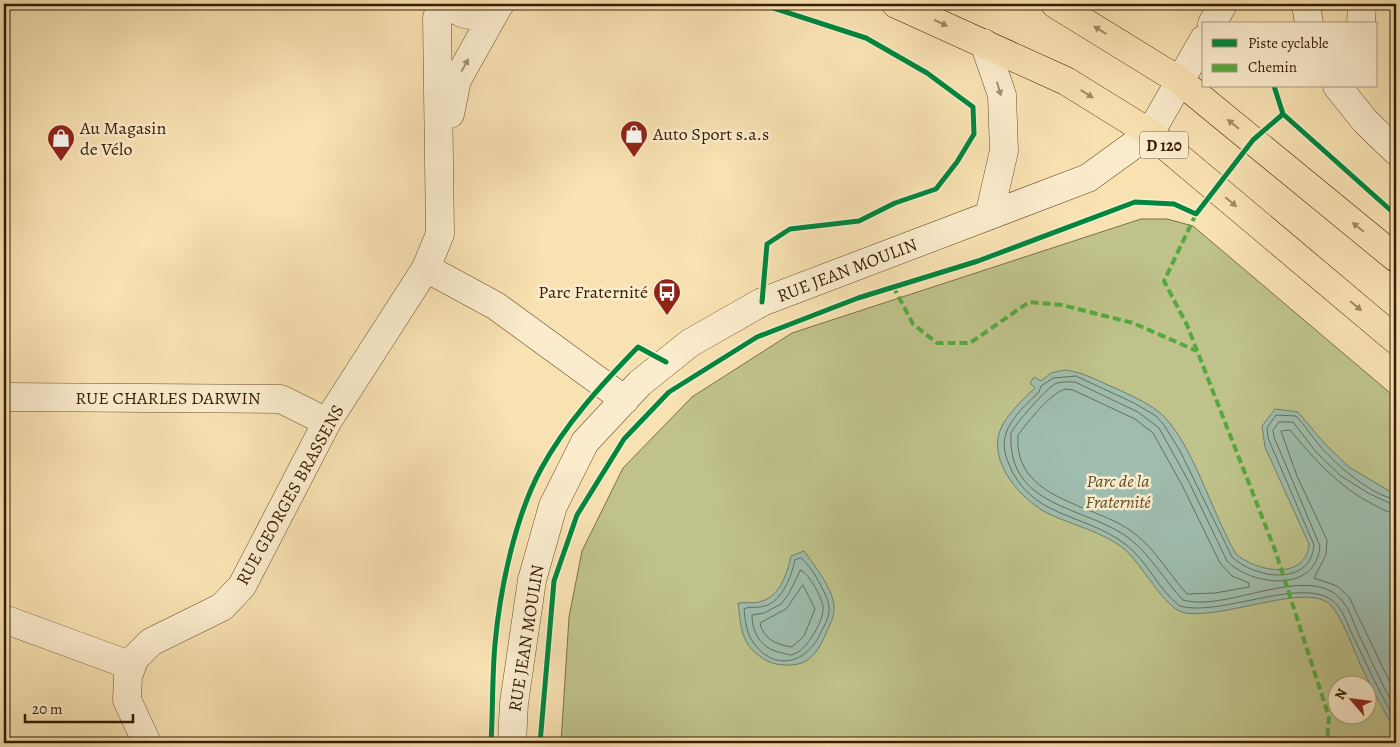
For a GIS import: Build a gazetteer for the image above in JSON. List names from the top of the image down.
{
  "streets": {
    "main road": ["D 120"],
    "street": ["RUE JEAN MOULIN", "RUE CHARLES DARWIN", "RUE GEORGES BRASSENS"]
  },
  "crossings": [
    ["D 120", "RUE JEAN MOULIN"],
    ["RUE CHARLES DARWIN", "RUE GEORGES BRASSENS"]
  ],
  "parks": ["Parc de la Fraternité"],
  "places": {
    "shop": ["Auto Sport s.a.s", "Au Magasin de Vélo"],
    "bus stop": ["Parc Fraternité"]
  },
  "legend": ["Piste cyclable", "Chemin"],
  "scale_bar": "20 m",
  "north": "top left"
}
